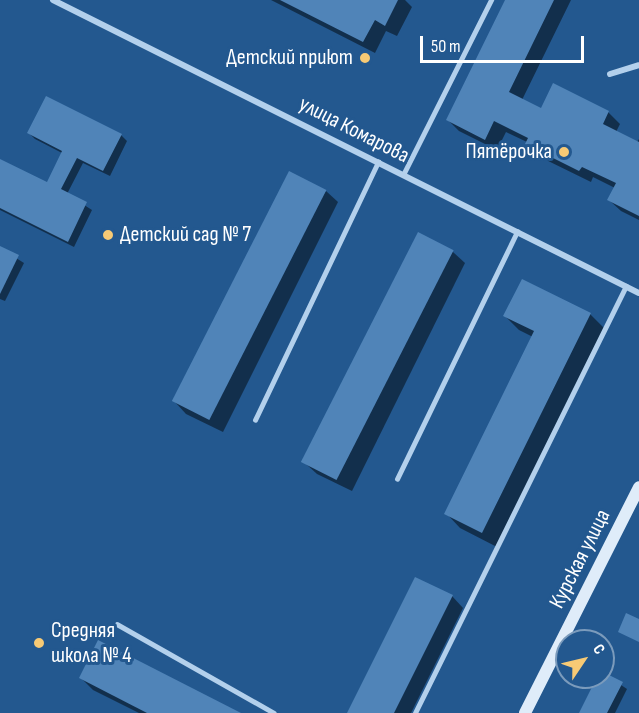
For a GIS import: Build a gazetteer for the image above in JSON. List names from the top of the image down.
{
  "streets": {
    "main road": ["Курская улица"],
    "street": ["улица Комарова"]
  },
  "places": [
    "Детский приют",
    "Пятёрочка",
    "Детский сад № 7",
    "Средняя школа № 4"
  ],
  "scale_bar": "50 m",
  "north": "top right"
}
